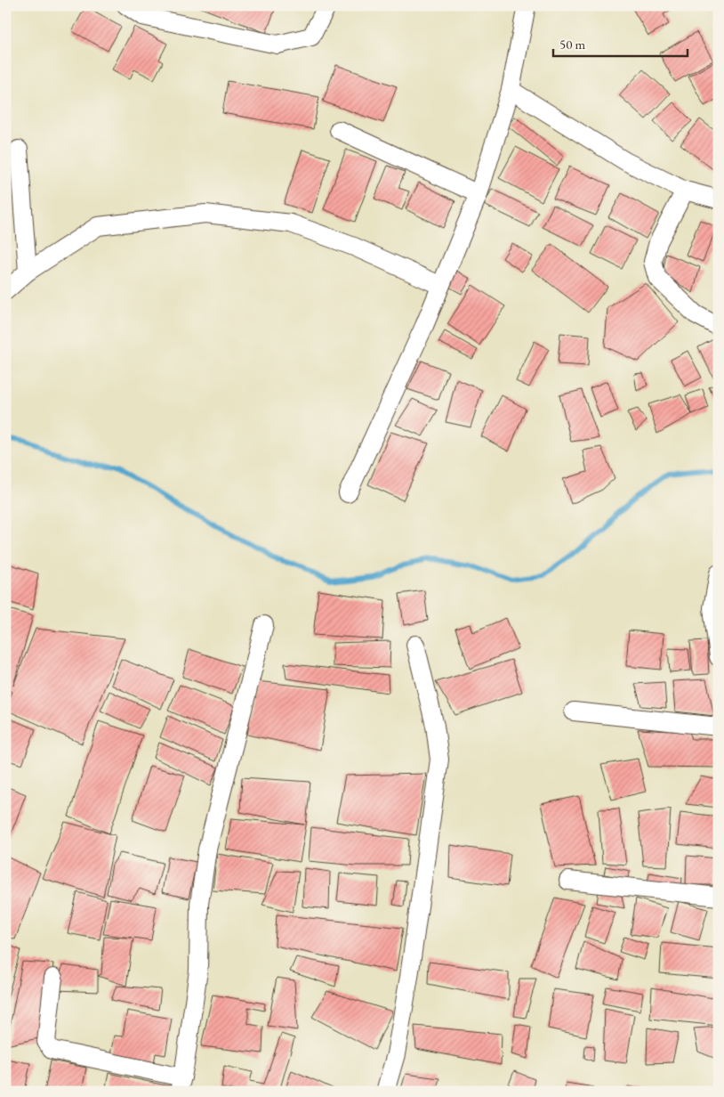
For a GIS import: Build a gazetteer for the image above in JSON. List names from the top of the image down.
{
  "scale_bar": "50 m"
}
